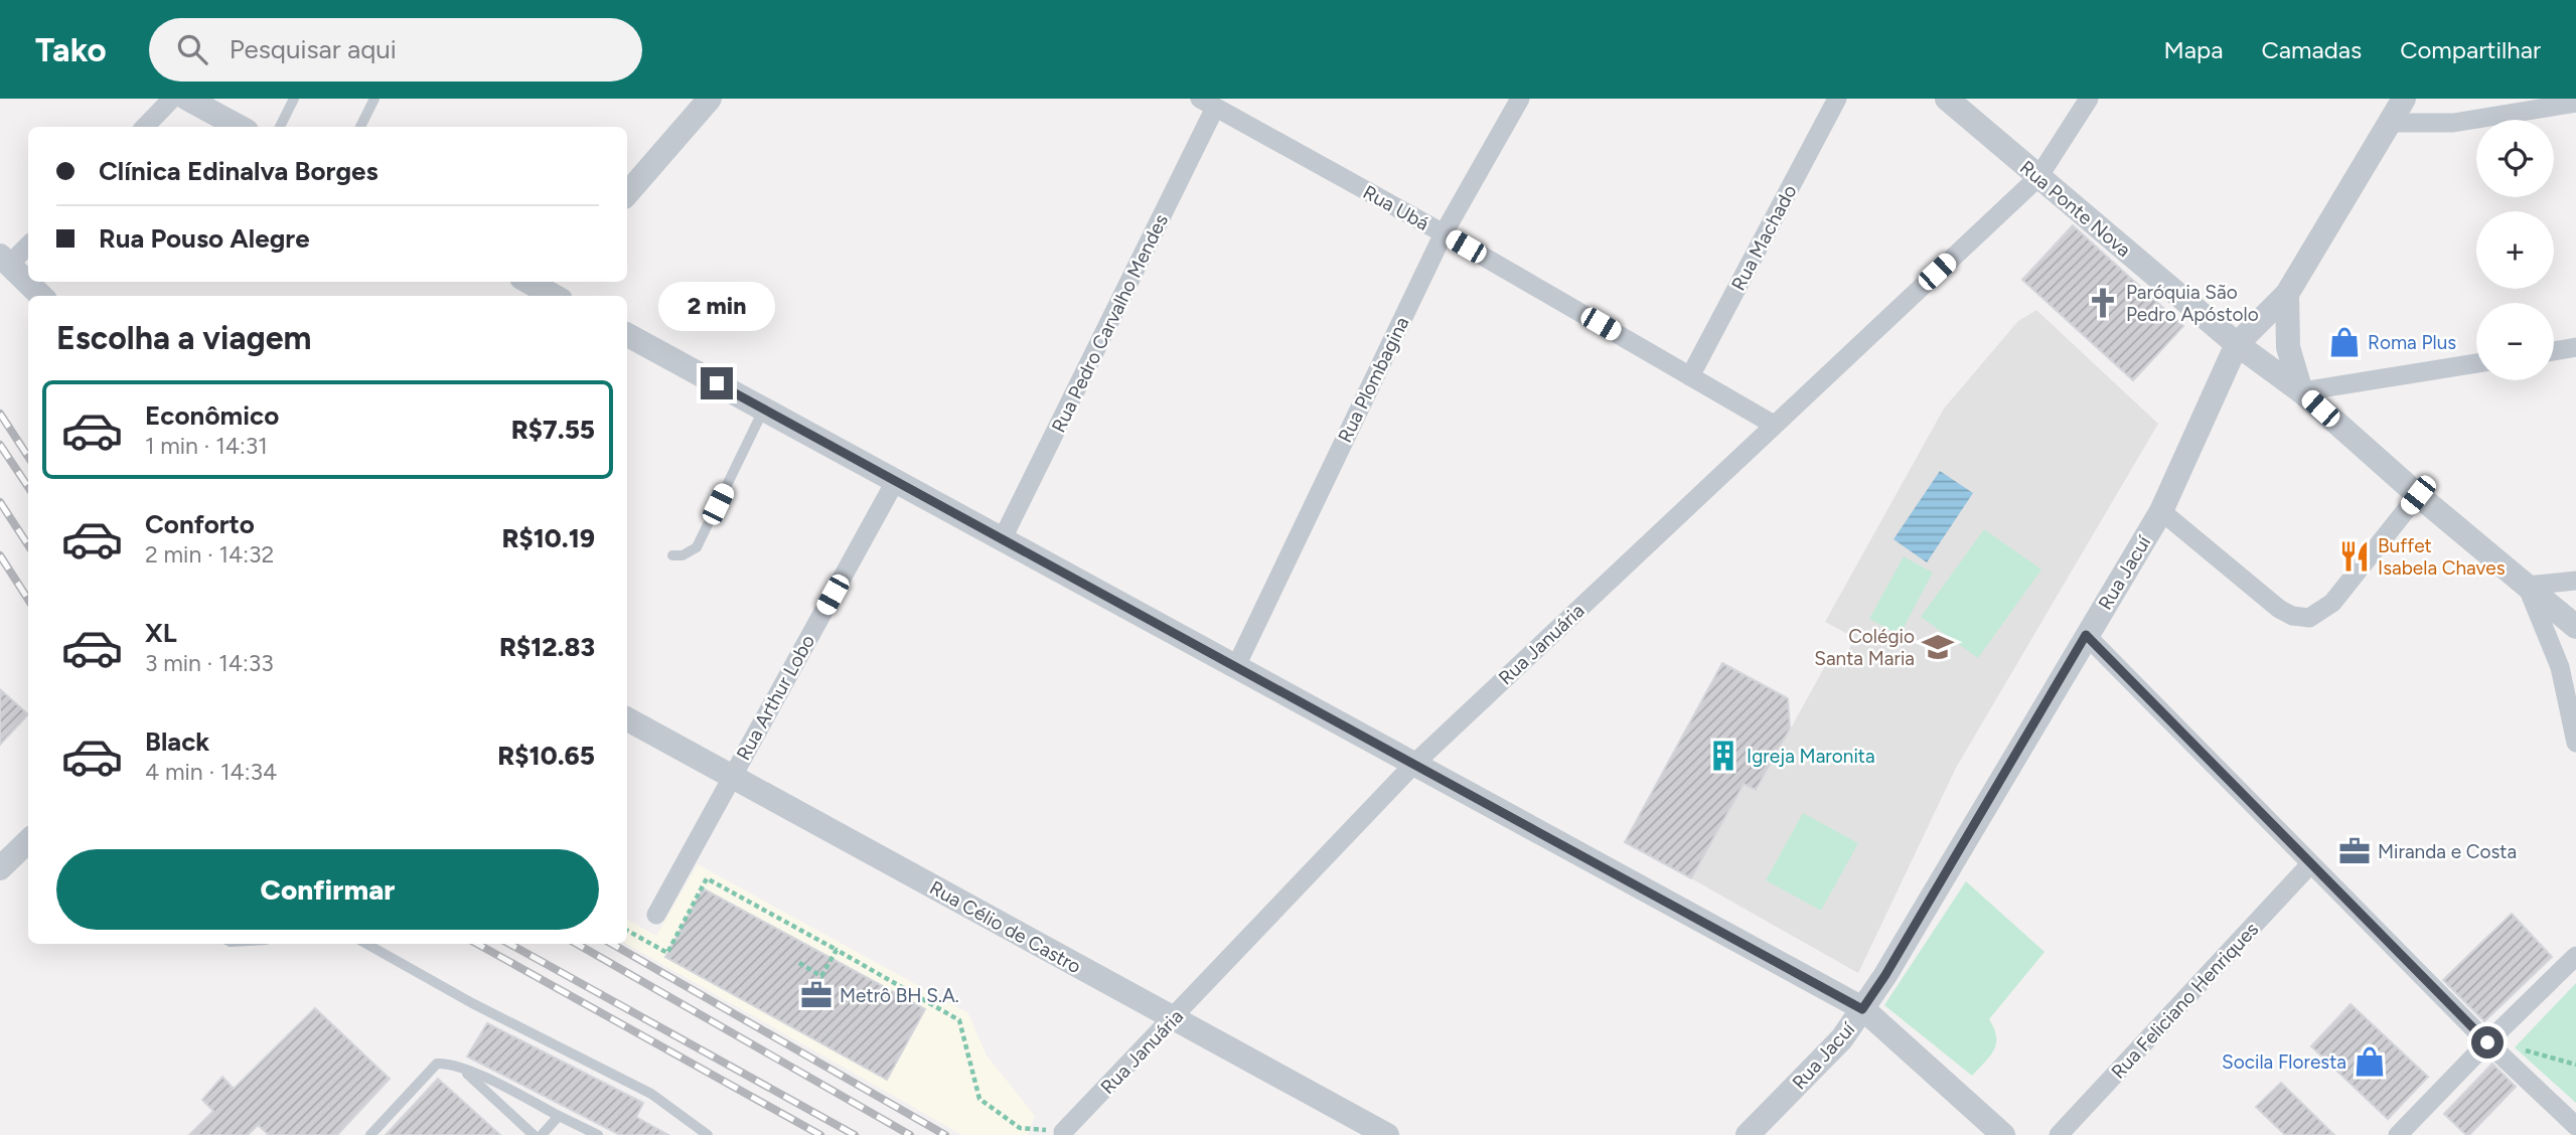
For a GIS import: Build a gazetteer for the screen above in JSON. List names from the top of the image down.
{
  "streets": {
    "street": [
      "Rua Ubá",
      "Rua Ponte Nova",
      "Rua Machado",
      "Rua Pedro Carvalho Mendes",
      "Rua Plombagina",
      "Rua Jacuí",
      "Rua Januária",
      "Rua Arthur Lobo",
      "Rua Célio de Castro",
      "Rua Feliciano Henriques"
    ]
  },
  "crossings": [
    ["Rua Ubá", "Rua Machado"],
    ["Rua Ubá", "Rua Pedro Carvalho Mendes"],
    ["Rua Ubá", "Rua Plombagina"],
    ["Rua Ubá", "Rua Januária"],
    ["Rua Ponte Nova", "Rua Jacuí"],
    ["Rua Ponte Nova", "Rua Januária"],
    ["Rua Januária", "Rua Célio de Castro"],
    ["Rua Arthur Lobo", "Rua Célio de Castro"]
  ],
  "places": {
    "church": ["Paróquia São Pedro Apóstolo"],
    "shop": ["Roma Plus", "Socila Floresta"],
    "restaurant": ["Buffet Isabela Chaves"],
    "school or university": ["Colégio Santa Maria"],
    "building": ["Igreja Maronita"],
    "office": ["Miranda e Costa", "Metrô BH S.A."]
  },
  "page": {
    "header": "Tako",
    "search": "Pesquisar aqui",
    "nav": ["Mapa", "Camadas", "Compartilhar"],
    "map_buttons": ["+", "−"],
    "banner": ["Clínica Edinalva Borges", "Rua Pouso Alegre"],
    "bubble": "2 min",
    "heading": "Escolha a viagem",
    "list": [
      {
        "name": "Econômico",
        "note": "1 min · 14:31",
        "value": "R$7.55"
      },
      {
        "name": "Conforto",
        "note": "2 min · 14:32",
        "value": "R$10.19"
      },
      {
        "name": "XL",
        "note": "3 min · 14:33",
        "value": "R$12.83"
      },
      {
        "name": "Black",
        "note": "4 min · 14:34",
        "value": "R$10.65"
      }
    ],
    "buttons": "Confirmar"
  }
}
